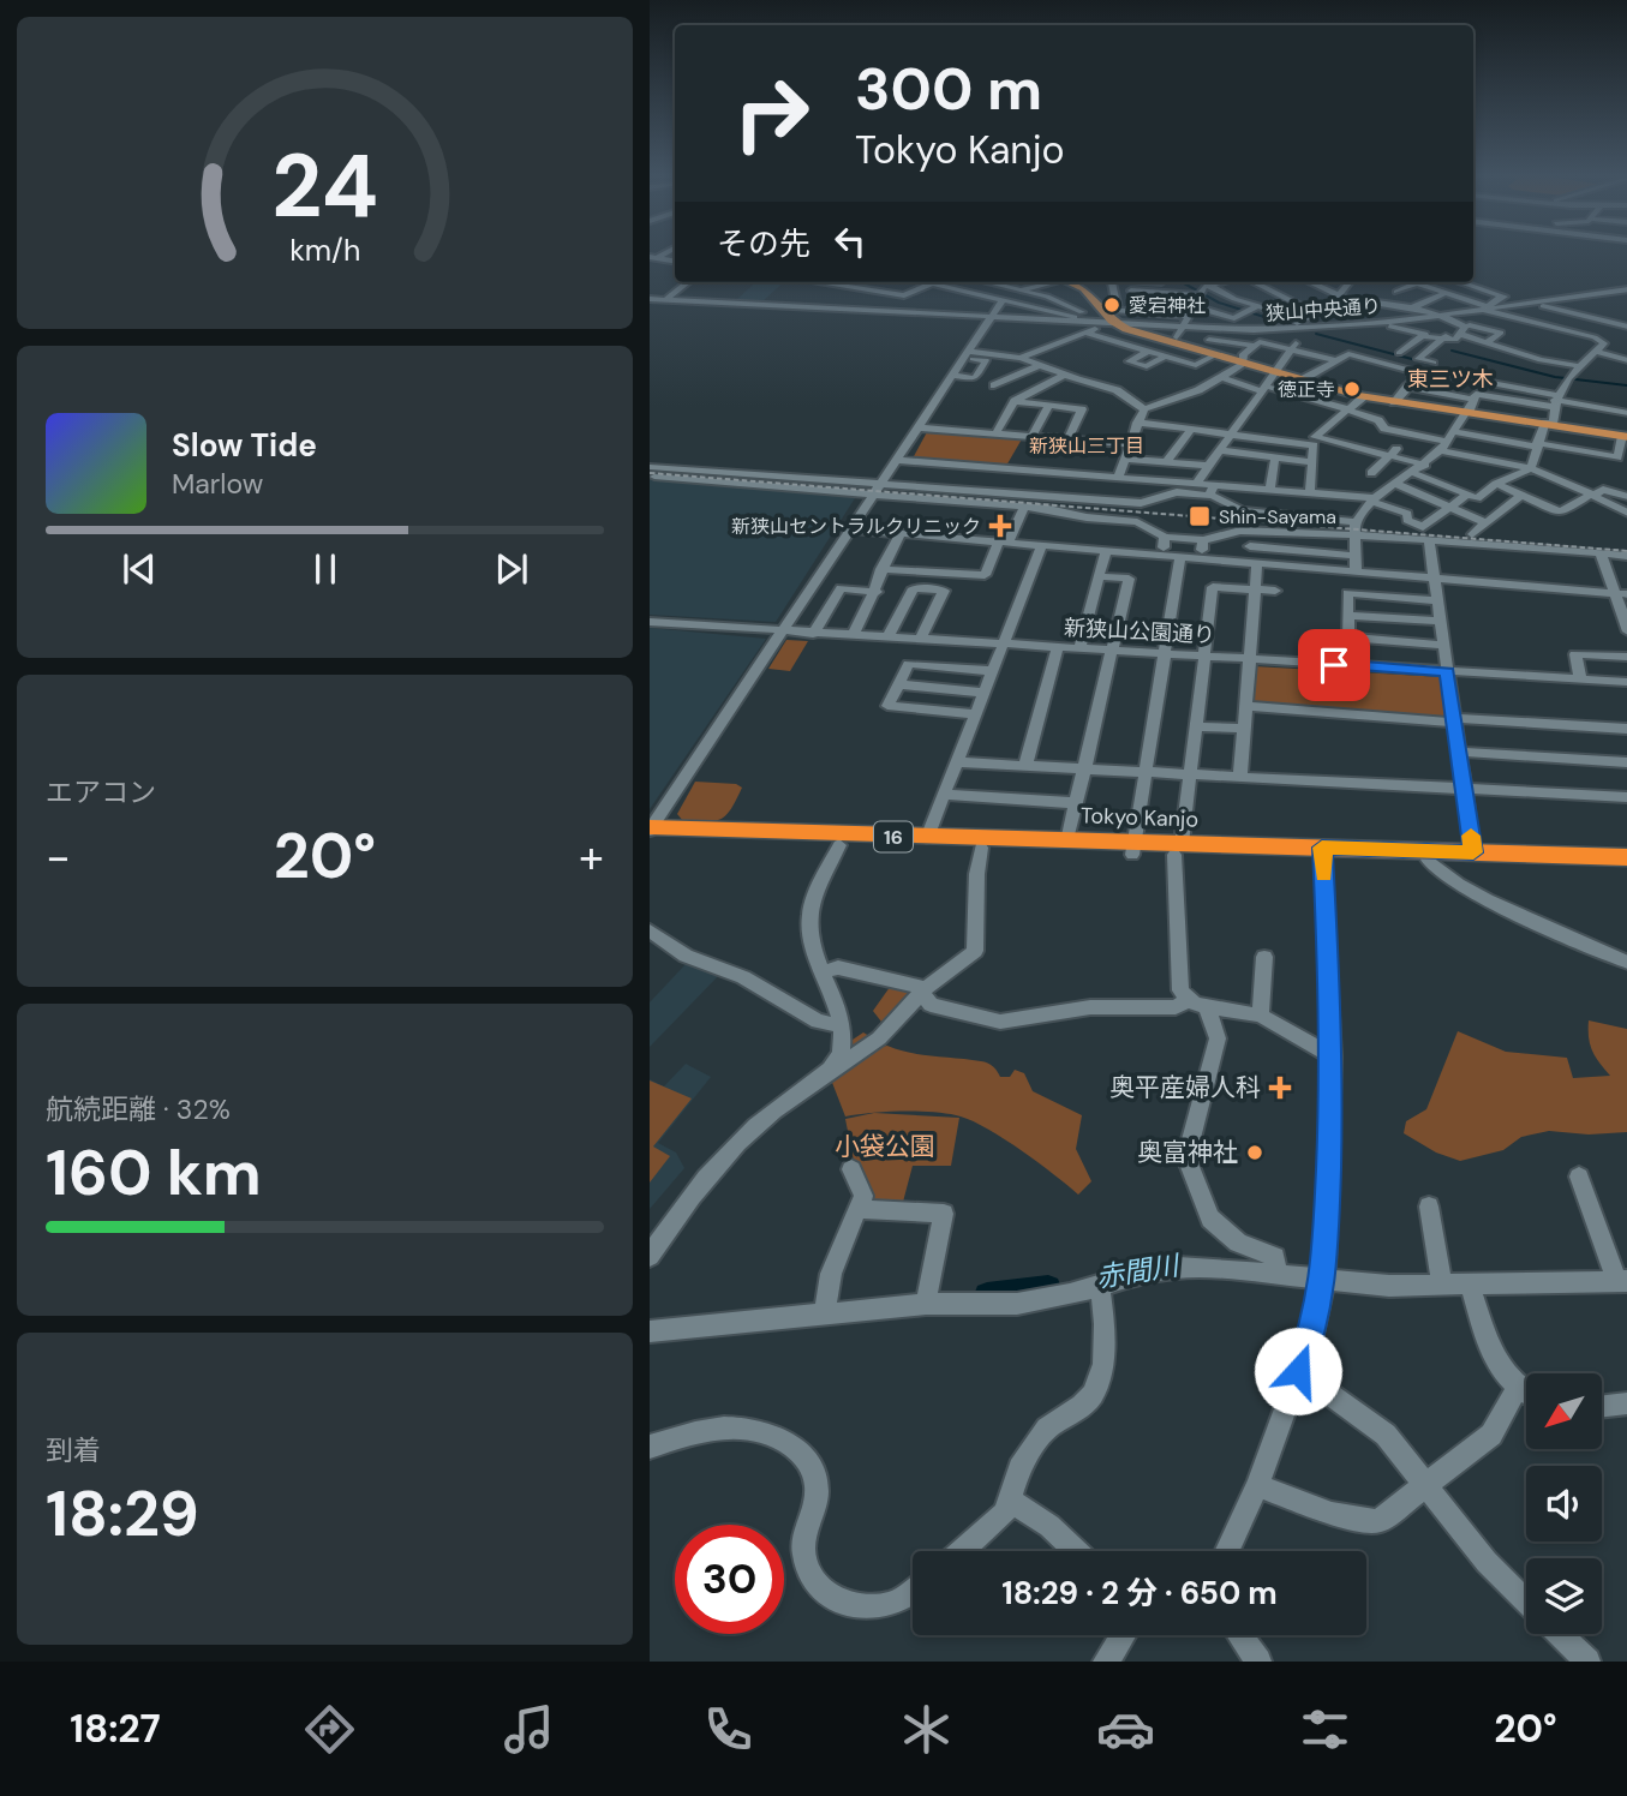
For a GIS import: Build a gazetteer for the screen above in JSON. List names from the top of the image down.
{
  "streets": {
    "highway": ["Tokyo Kanjo", "16"],
    "street": ["狭山中央通り", "新狭山公園通り"]
  },
  "districts": ["東三ツ木", "新狭山三丁目"],
  "water": ["赤間川"],
  "parks": ["小袋公園"],
  "places": {
    "other": ["愛宕神社", "徳正寺", "奥富神社"],
    "transit": ["Shin-Sayama"],
    "health": ["新狭山セントラルクリニック", "奥平産婦人科"]
  },
  "north": "bottom left",
  "page": {
    "turn": ["300 m", "Tokyo Kanjo"],
    "then": "その先",
    "song": ["Slow Tide", "Marlow"],
    "tile": [
      "エアコン",
      ["航続距離 · 32%", "160 km"],
      ["到着", "18:29"]
    ],
    "heat": ["−", "20°", "+"],
    "limit": "30",
    "trip": "18:29 · 2 分 · 650 m",
    "tabs": ["18:27", "20°"],
    "gauge": ["24", "km/h"]
  }
}
